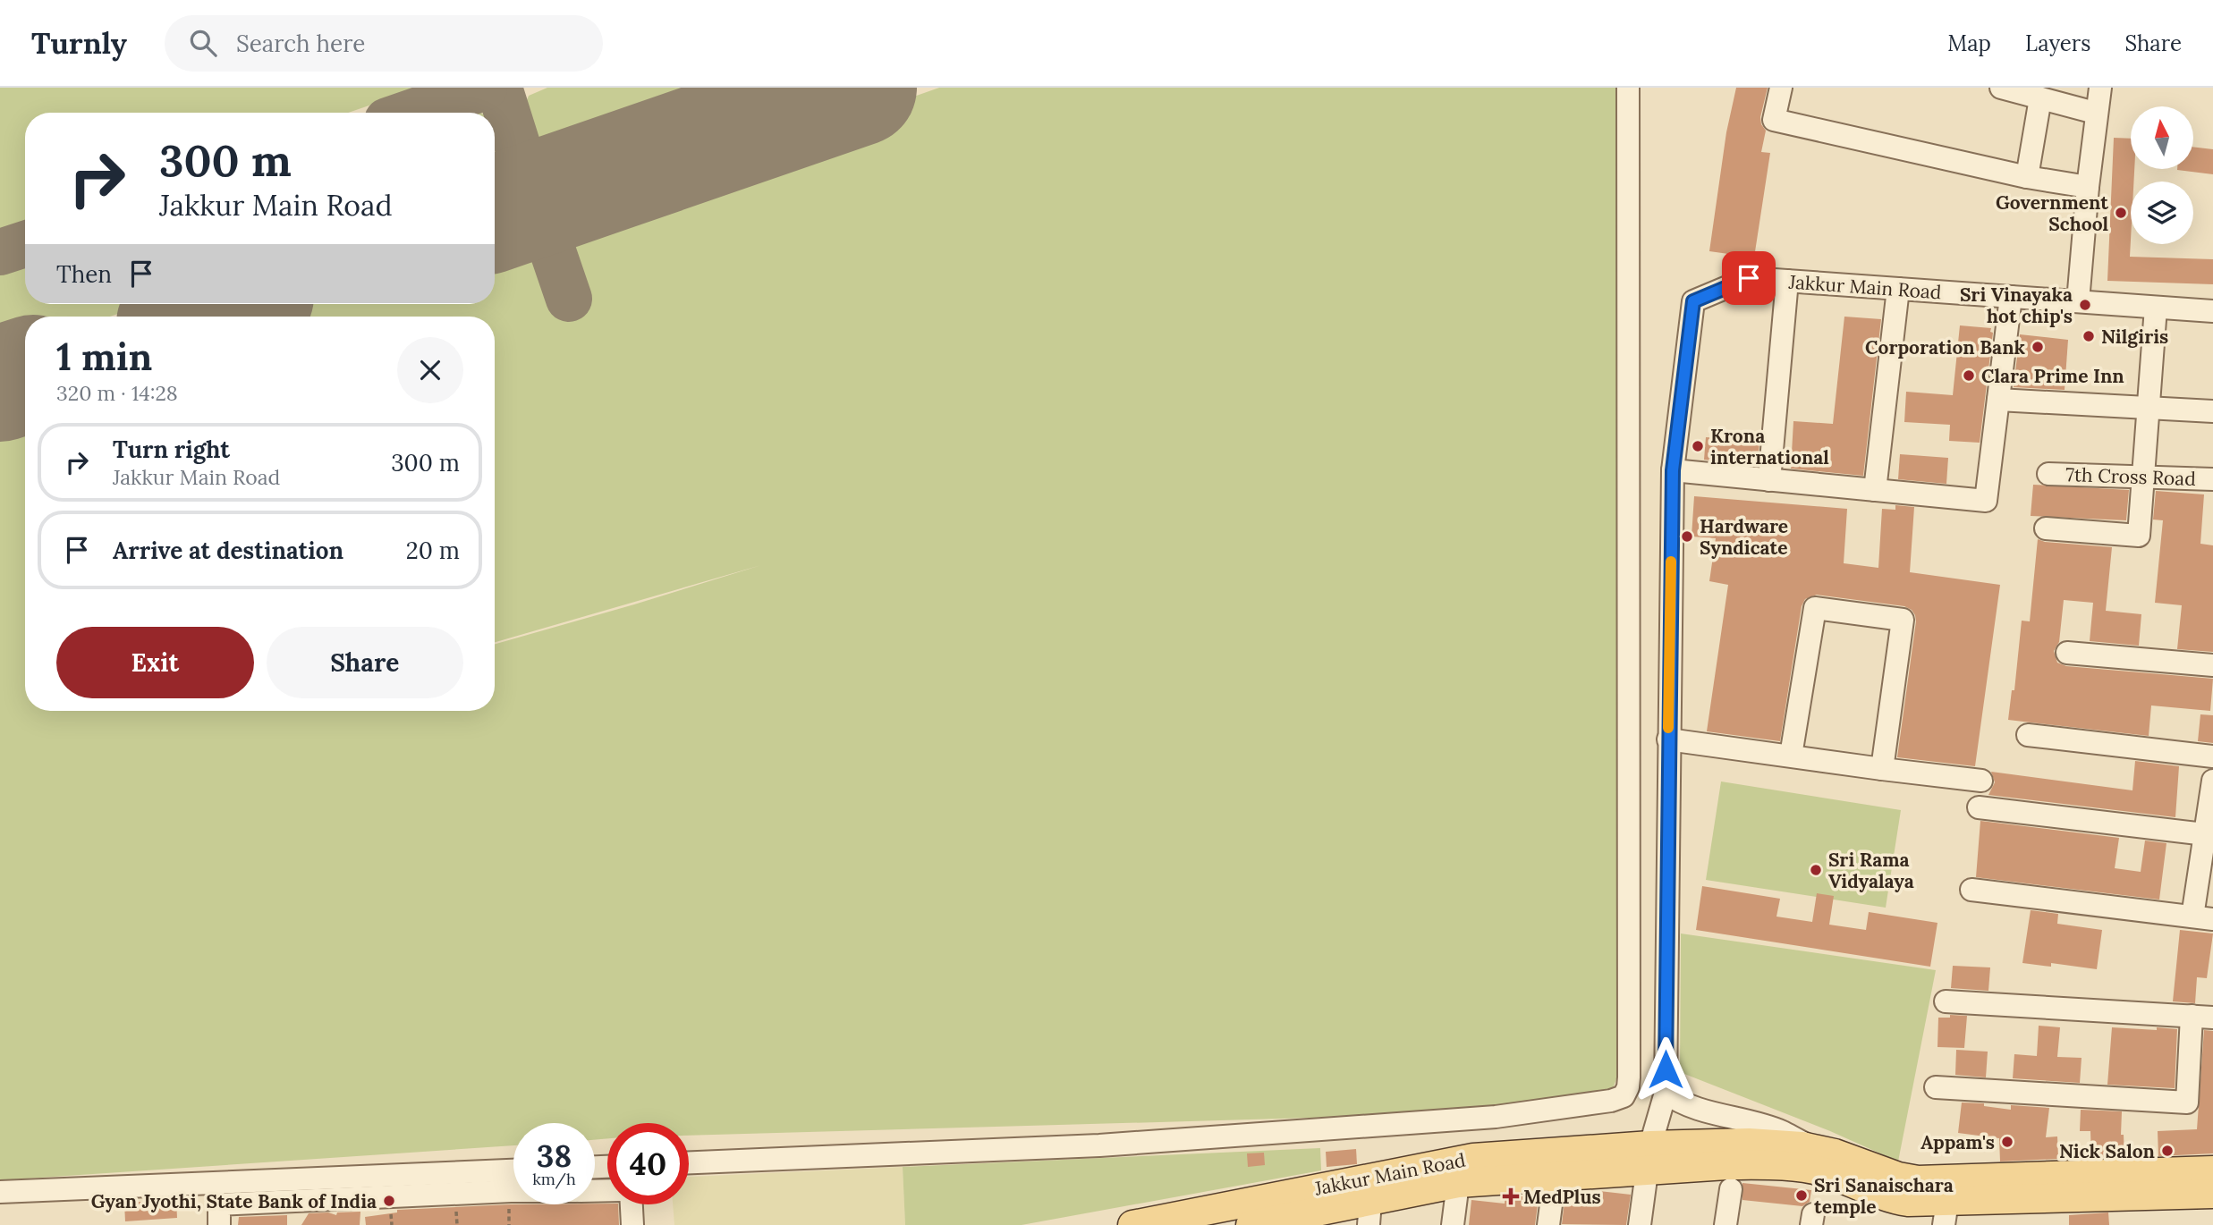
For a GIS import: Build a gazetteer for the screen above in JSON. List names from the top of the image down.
{
  "streets": {
    "main road": ["Jakkur Main Road"],
    "street": ["7th Cross Road"]
  },
  "places": {
    "other": [
      "Government School",
      "Sri Vinayaka hot chip's",
      "Nilgiris",
      "Corporation Bank",
      "Clara Prime Inn",
      "Krona international",
      "Hardware Syndicate",
      "Sri Rama Vidyalaya",
      "Appam's",
      "Nick Salon",
      "Sri Sanaischara temple",
      "Gyan Jyothi, State Bank of India"
    ],
    "health": ["MedPlus"]
  },
  "north": "top",
  "page": {
    "header": "Turnly",
    "search": "Search here",
    "nav": ["Map", "Layers", "Share"],
    "turn": ["300 m", "Jakkur Main Road"],
    "then": "Then",
    "heading": ["1 min", "320 m · 14:28"],
    "list": [
      {
        "name": "Turn right",
        "note": "Jakkur Main Road",
        "value": "300 m"
      },
      {
        "name": "Arrive at destination",
        "value": "20 m"
      }
    ],
    "buttons": ["Exit", "Share"],
    "speed": "38 km/h",
    "limit": "40"
  }
}
